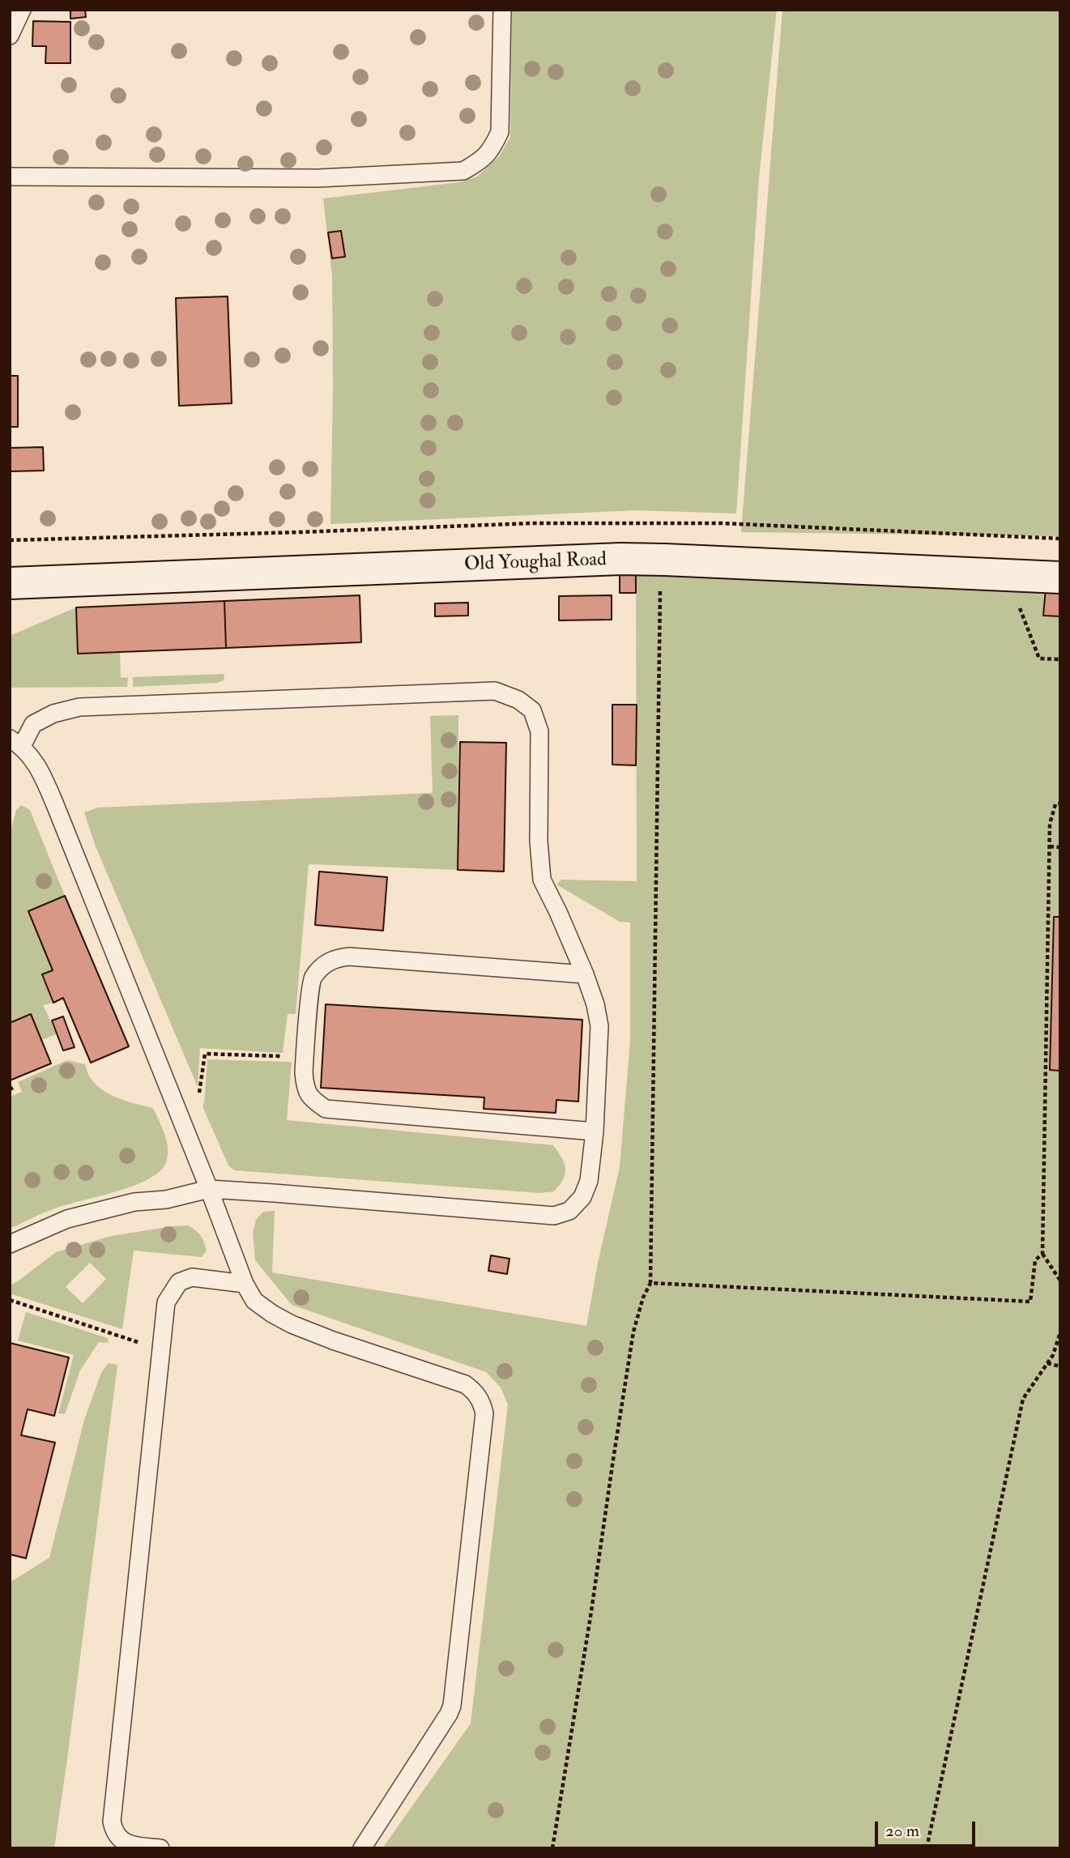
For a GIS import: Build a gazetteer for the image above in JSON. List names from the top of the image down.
{
  "streets": {
    "street": ["Old Youghal Road"]
  },
  "scale_bar": "20 m"
}
